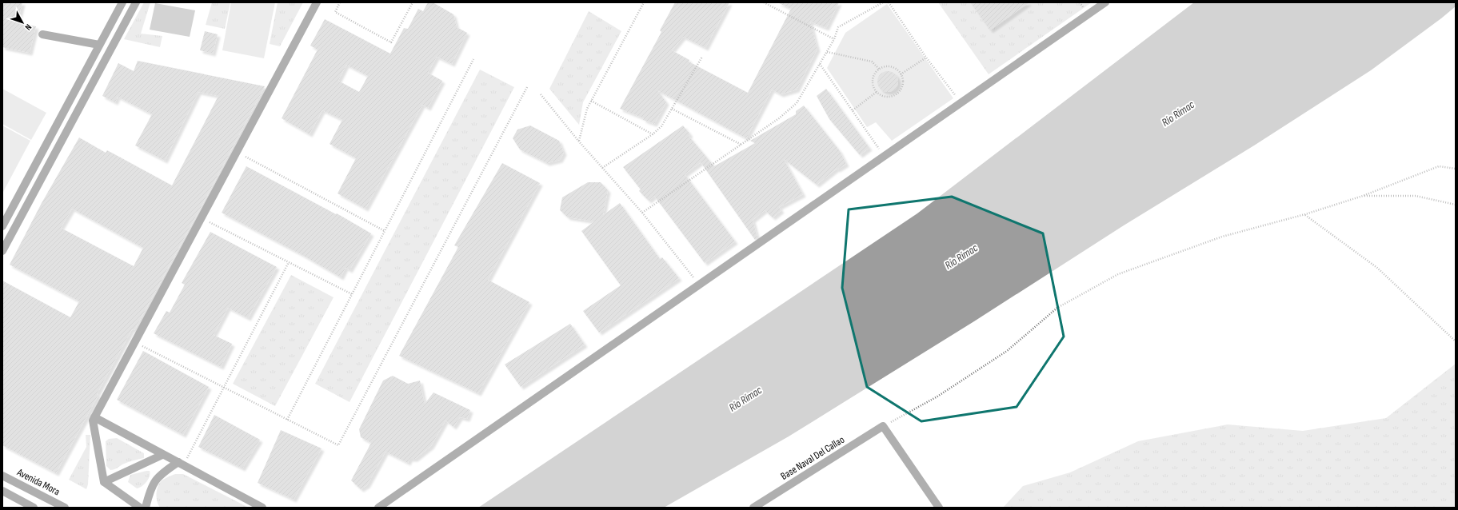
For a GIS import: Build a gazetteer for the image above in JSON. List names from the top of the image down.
{
  "streets": {
    "lane": ["Base Naval Del Callao", "Avenida Mora"]
  },
  "water": ["Río Rímac"],
  "north": "bottom right"
}
